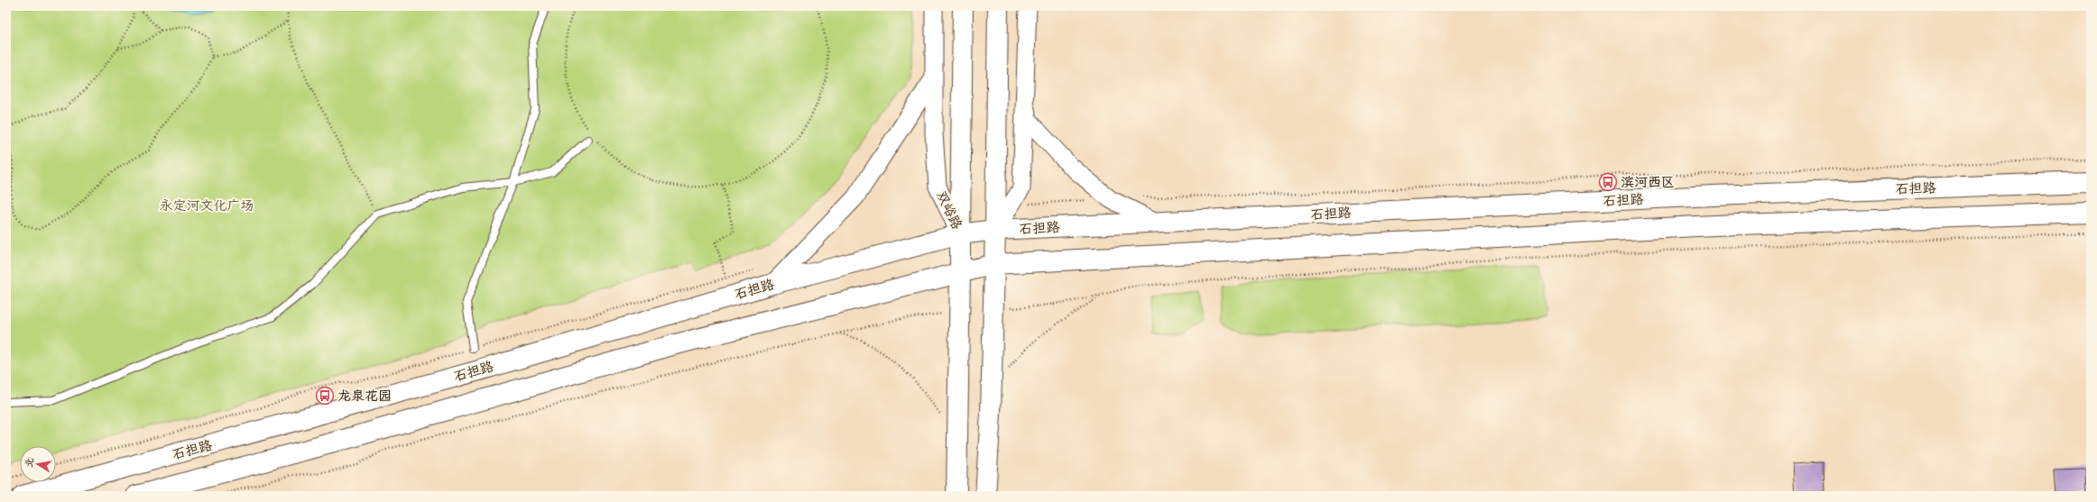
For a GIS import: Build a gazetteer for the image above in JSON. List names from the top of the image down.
{
  "streets": {
    "main road": ["石担路", "双峪路"]
  },
  "crossings": [
    ["石担路", "双峪路"]
  ],
  "parks": ["永定河文化广场"],
  "places": {
    "bus stop": ["滨河西区", "龙泉花园"]
  },
  "north": "left"
}
